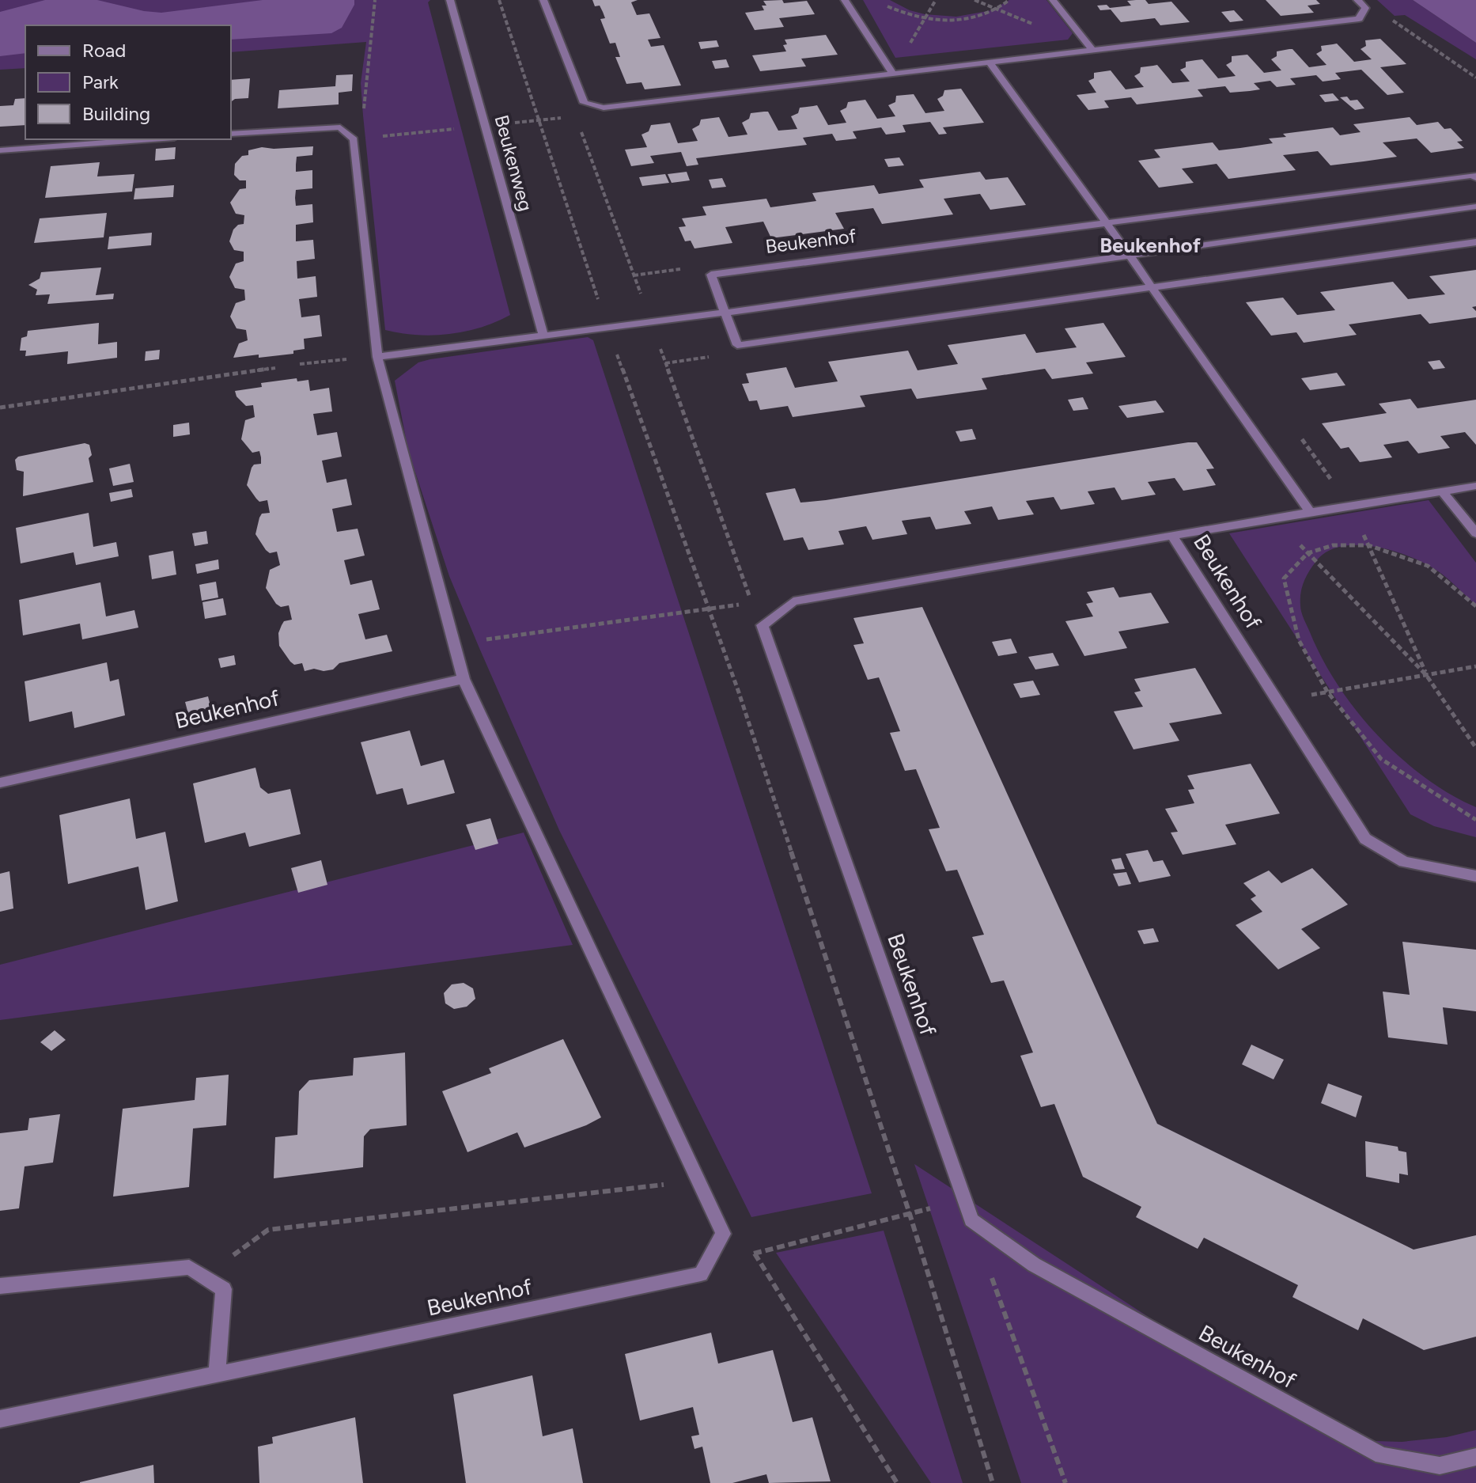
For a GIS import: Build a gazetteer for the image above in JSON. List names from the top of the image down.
{
  "streets": {
    "street": ["Beukenweg", "Beukenhof"]
  },
  "districts": ["Beukenhof"],
  "legend": ["Road", "Park", "Building"]
}
